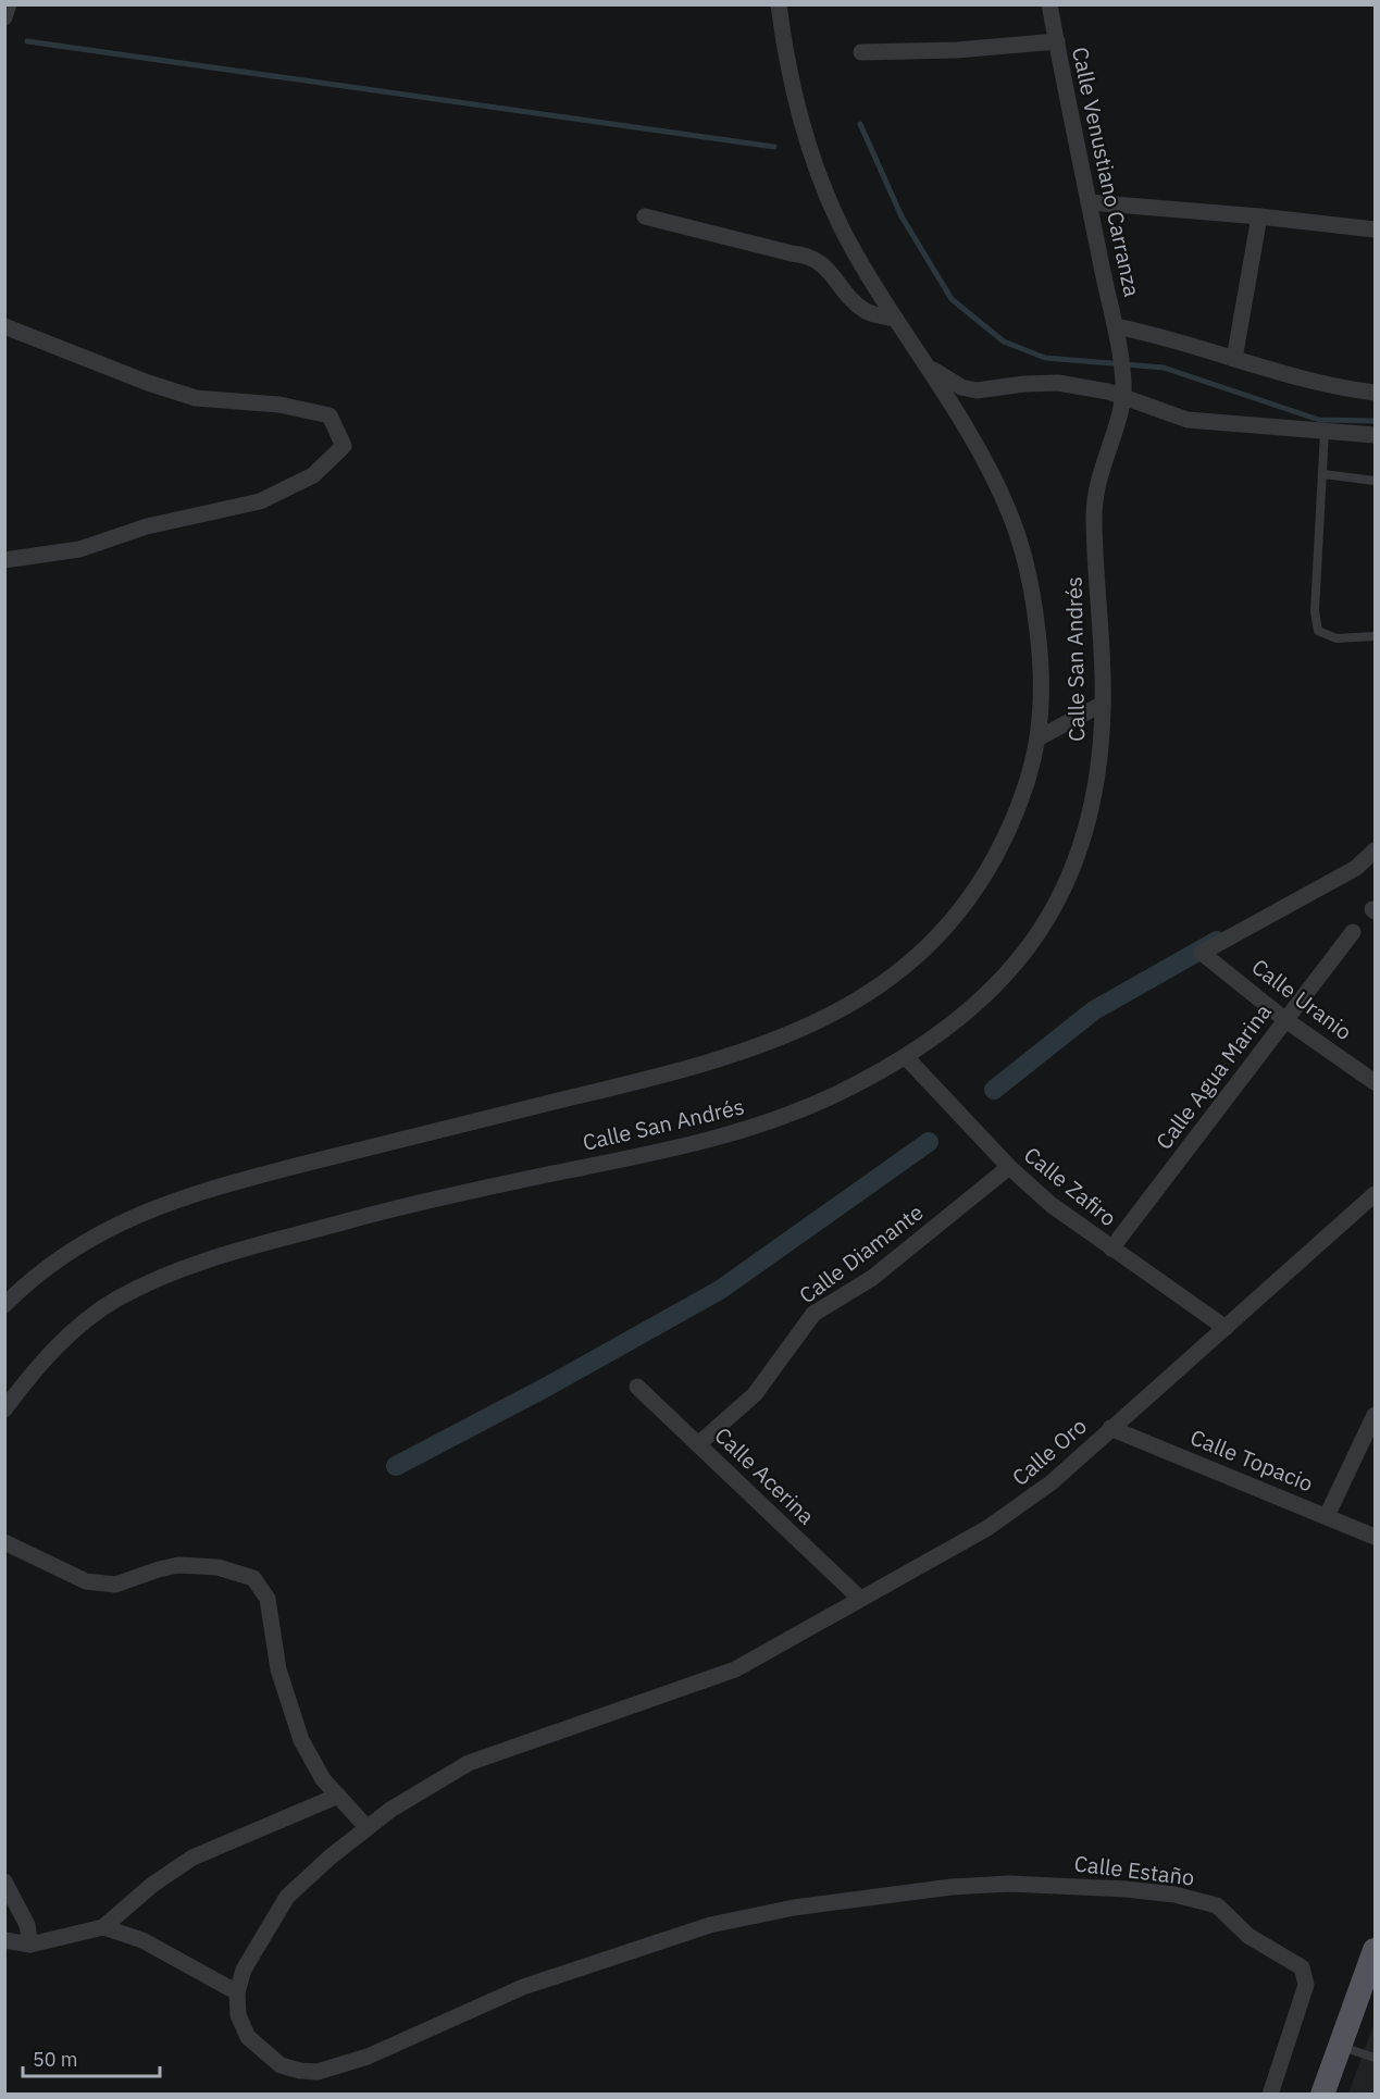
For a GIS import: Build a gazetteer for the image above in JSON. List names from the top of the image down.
{
  "streets": {
    "street": [
      "Calle Venustiano Carranza",
      "Calle San Andrés",
      "Calle Uranio",
      "Calle Agua Marina",
      "Calle Zafiro",
      "Calle Diamante",
      "Calle Oro",
      "Calle Topacio",
      "Calle Acerina",
      "Calle Estaño"
    ]
  },
  "crossings": [
    ["Calle Venustiano Carranza", "Calle San Andrés"],
    ["Calle San Andrés", "Calle Zafiro"],
    ["Calle Uranio", "Calle Agua Marina"],
    ["Calle Agua Marina", "Calle Zafiro"],
    ["Calle Zafiro", "Calle Diamante"],
    ["Calle Zafiro", "Calle Oro"],
    ["Calle Diamante", "Calle Acerina"],
    ["Calle Oro", "Calle Topacio"],
    ["Calle Oro", "Calle Acerina"],
    ["Calle Oro", "Calle Estaño"]
  ],
  "scale_bar": "50 m"
}
